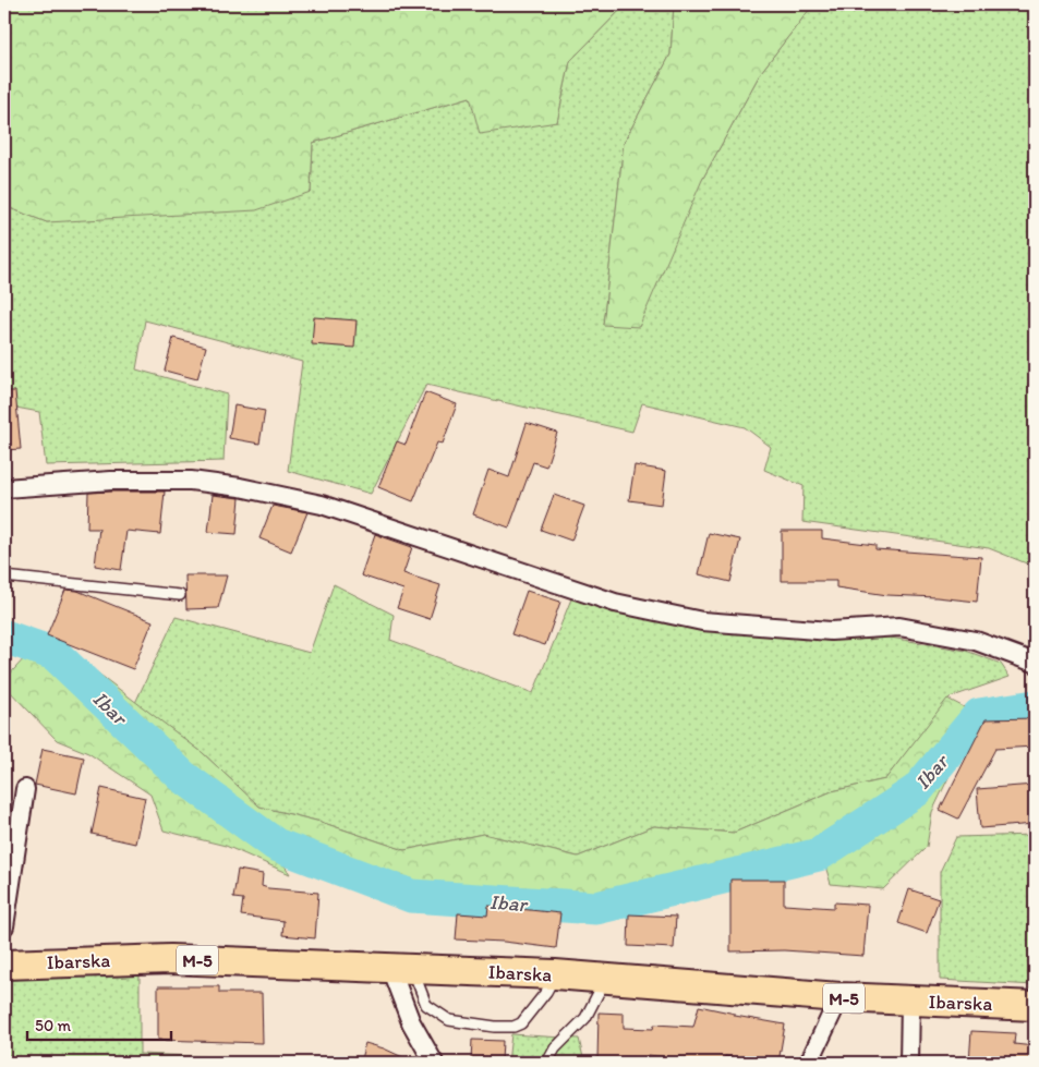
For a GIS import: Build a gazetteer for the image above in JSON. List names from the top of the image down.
{
  "streets": {
    "main road": ["M-5", "Ibarska"]
  },
  "water": ["Ibar"],
  "scale_bar": "50 m"
}
